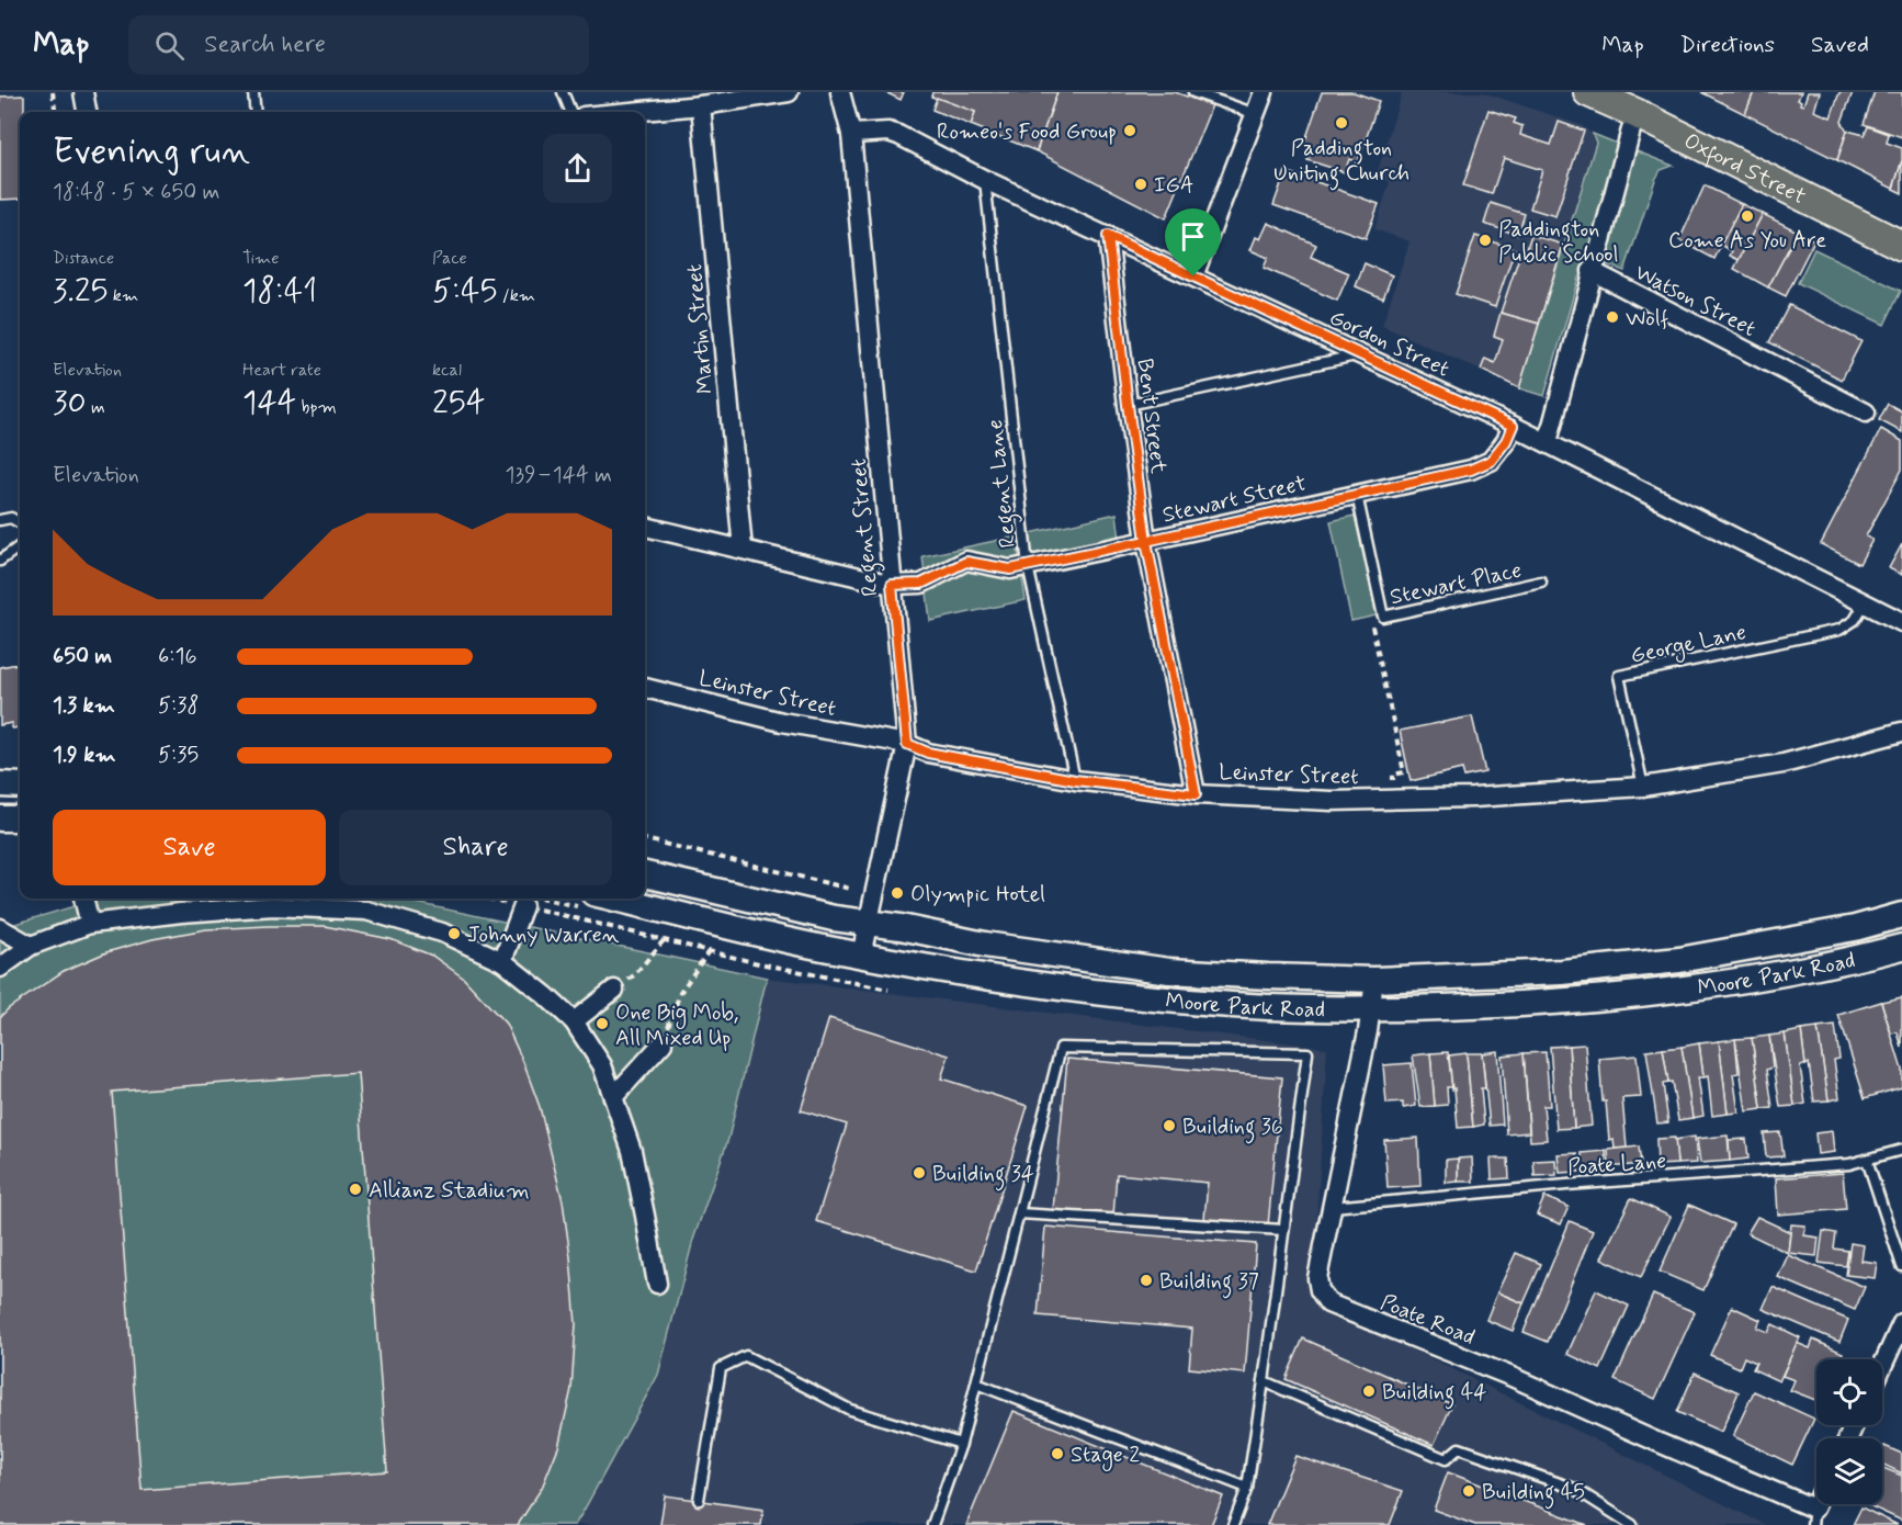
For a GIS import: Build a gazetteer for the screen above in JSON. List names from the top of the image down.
{
  "streets": {
    "main road": ["Oxford Street", "Moore Park Road"],
    "street": [
      "Watson Street",
      "Martin Street",
      "Gordon Street",
      "Bent Street",
      "Stewart Street",
      "Regent Street",
      "Leinster Street",
      "Poate Road"
    ],
    "lane": [
      "Regent Lane",
      "Stewart Place",
      "George Lane",
      "Poate Lane"
    ]
  },
  "crossings": [
    ["Martin Street", "Stewart Street"],
    ["Gordon Street", "Bent Street"],
    ["Gordon Street", "Regent Lane"],
    ["Gordon Street", "Stewart Street"],
    ["Gordon Street", "Regent Street"],
    ["Gordon Street", "George Lane"],
    ["Bent Street", "Stewart Street"],
    ["Bent Street", "Leinster Street"],
    ["Regent Lane", "Stewart Street"],
    ["Regent Lane", "Leinster Street"],
    ["Stewart Street", "Regent Street"],
    ["Stewart Street", "Stewart Place"],
    ["Regent Street", "Leinster Street"],
    ["Regent Street", "Moore Park Road"],
    ["George Lane", "Leinster Street"],
    ["Moore Park Road", "Poate Road"],
    ["Poate Lane", "Poate Road"]
  ],
  "places": [
    "Paddington Uniting Church",
    "Romeo's Food Group",
    "IGA",
    "Come As You Are",
    "Paddington Public School",
    "Wolf",
    "Olympic Hotel",
    "Johnny Warren",
    "One Big Mob, All Mixed Up",
    "Building 36",
    "Building 34",
    "Allianz Stadium",
    "Building 37",
    "Building 44",
    "Stage 2",
    "Building 45"
  ],
  "page": {
    "header": "Map",
    "search": "Search here",
    "nav": ["Map", "Directions", "Saved"],
    "heading": ["Evening run", "18:48 · 5 × 650 m"],
    "stats": [
      ["Distance", "3.25 km"],
      ["Time", "18:41"],
      ["Pace", "5:45 /km"],
      ["Elevation", "30 m"],
      ["Heart rate", "144 bpm"],
      ["kcal", "254"]
    ],
    "chart": ["Elevation", "139–144 m"],
    "list": [
      {
        "name": "650 m",
        "note": "6:16"
      },
      {
        "name": "1.3 km",
        "note": "5:38"
      },
      {
        "name": "1.9 km",
        "note": "5:35"
      }
    ],
    "buttons": ["Save", "Share"]
  }
}
